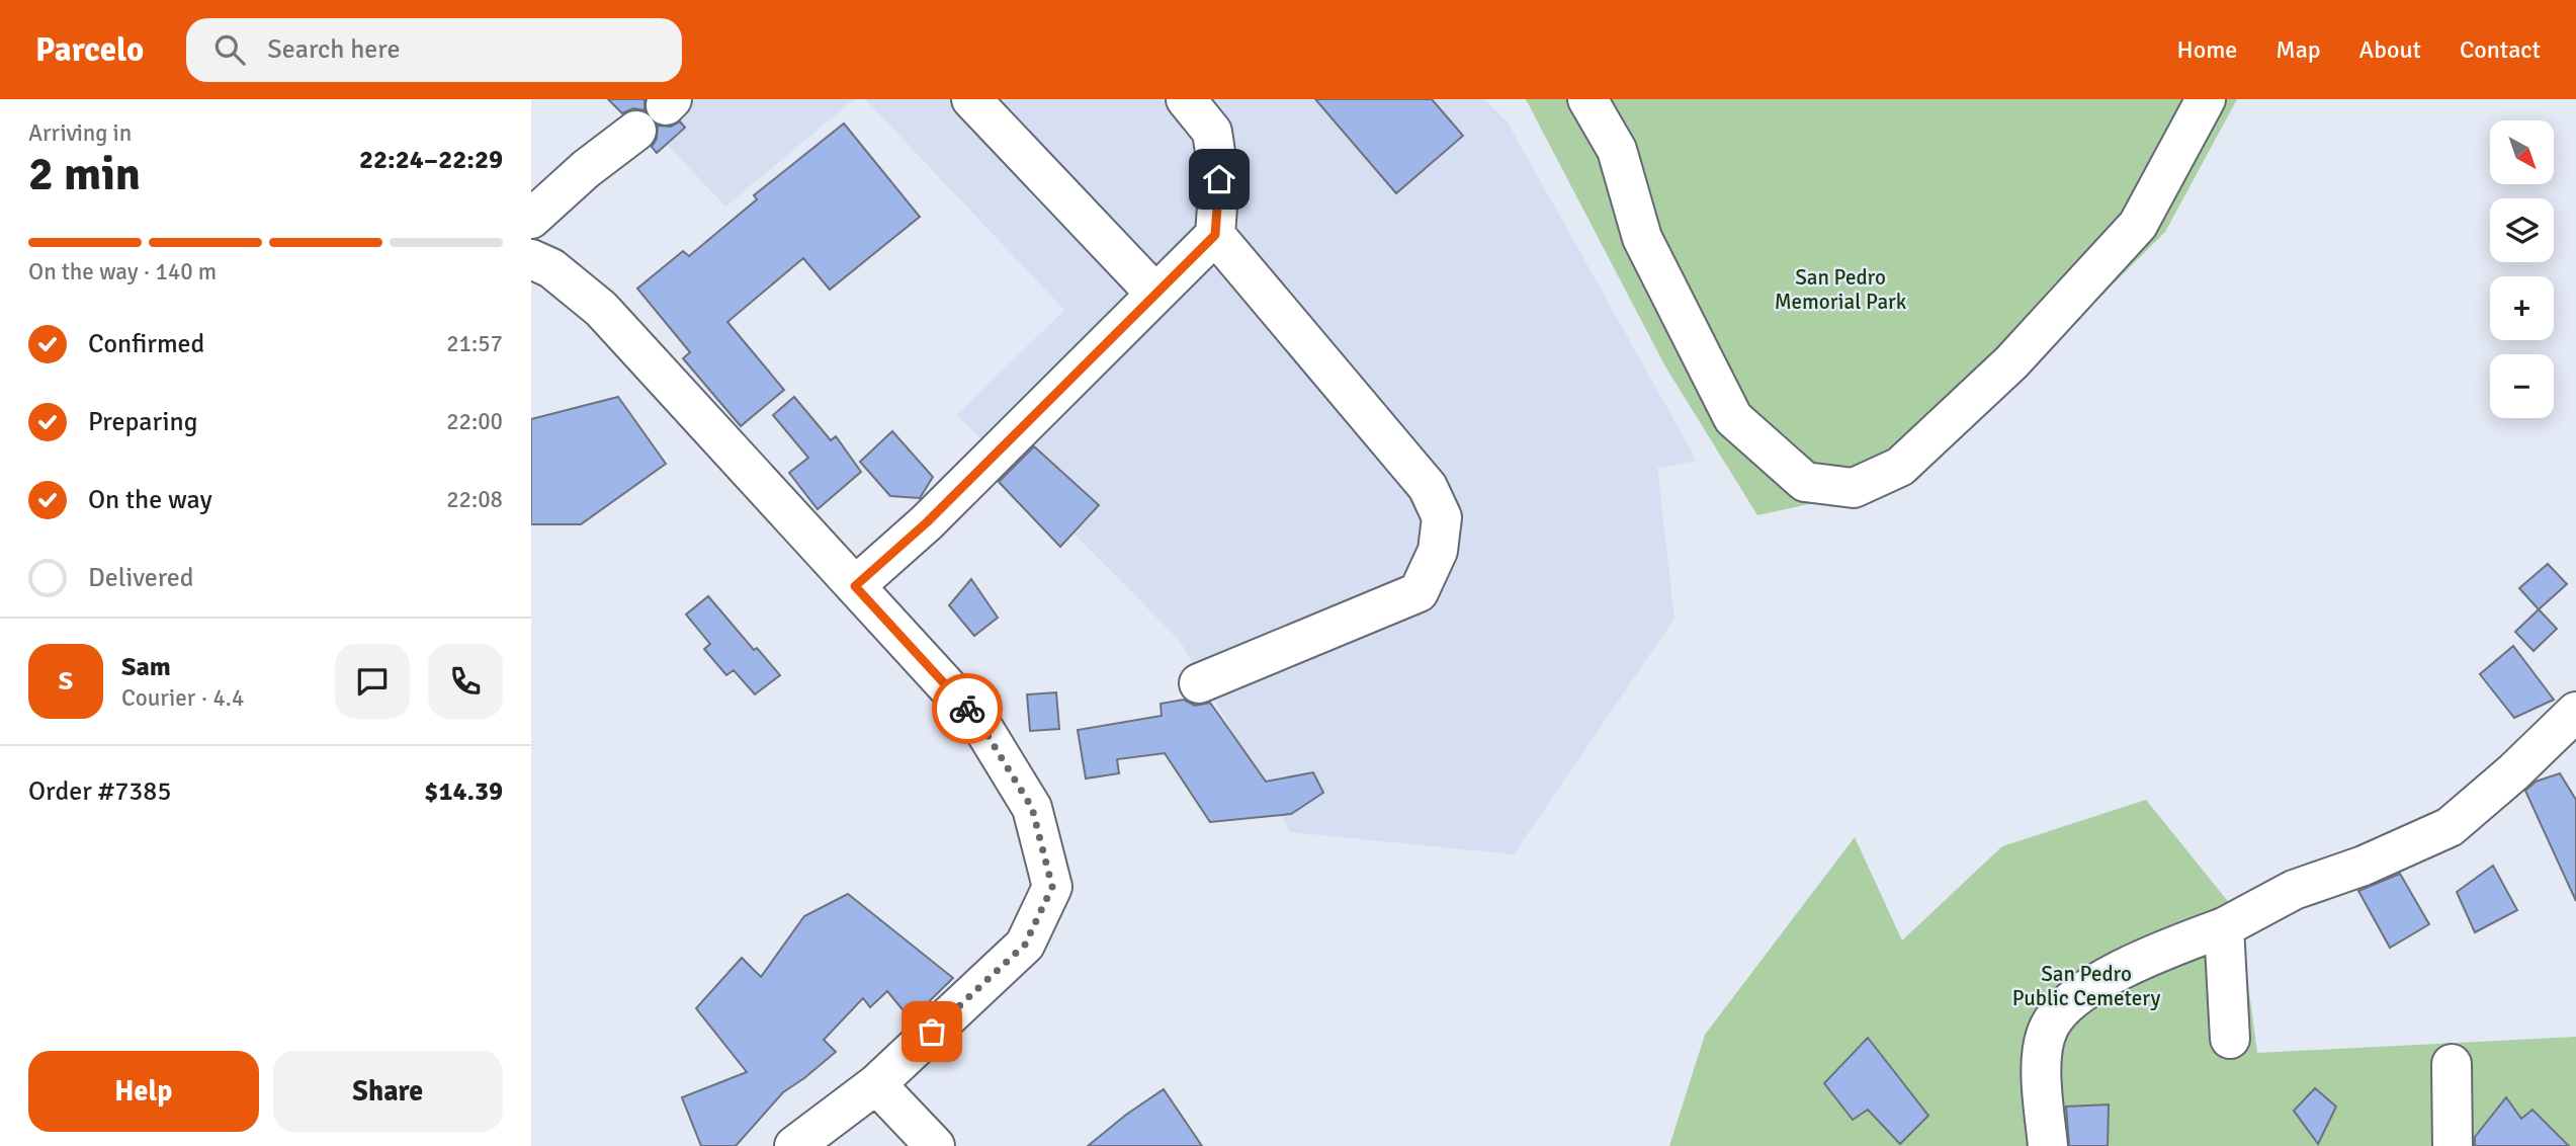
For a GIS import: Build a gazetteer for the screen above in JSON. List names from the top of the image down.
{
  "parks": ["San Pedro Memorial Park", "San Pedro Public Cemetery"],
  "north": "bottom right",
  "page": {
    "header": "Parcelo",
    "search": "Search here",
    "nav": [
      "Home",
      "Map",
      "About",
      "Contact"
    ],
    "heading": ["2 min", "Arriving in", "22:24–22:29"],
    "panel": [
      "Sam",
      "Courier · 4.4",
      "Order #7385",
      "$14.39"
    ],
    "map_buttons": ["+", "−"],
    "bar": "On the way · 140 m",
    "list": [
      ["Confirmed", "21:57"],
      ["Preparing", "22:00"],
      ["On the way", "22:08"],
      "Delivered"
    ],
    "round": "S",
    "buttons": ["Help", "Share"]
  }
}
